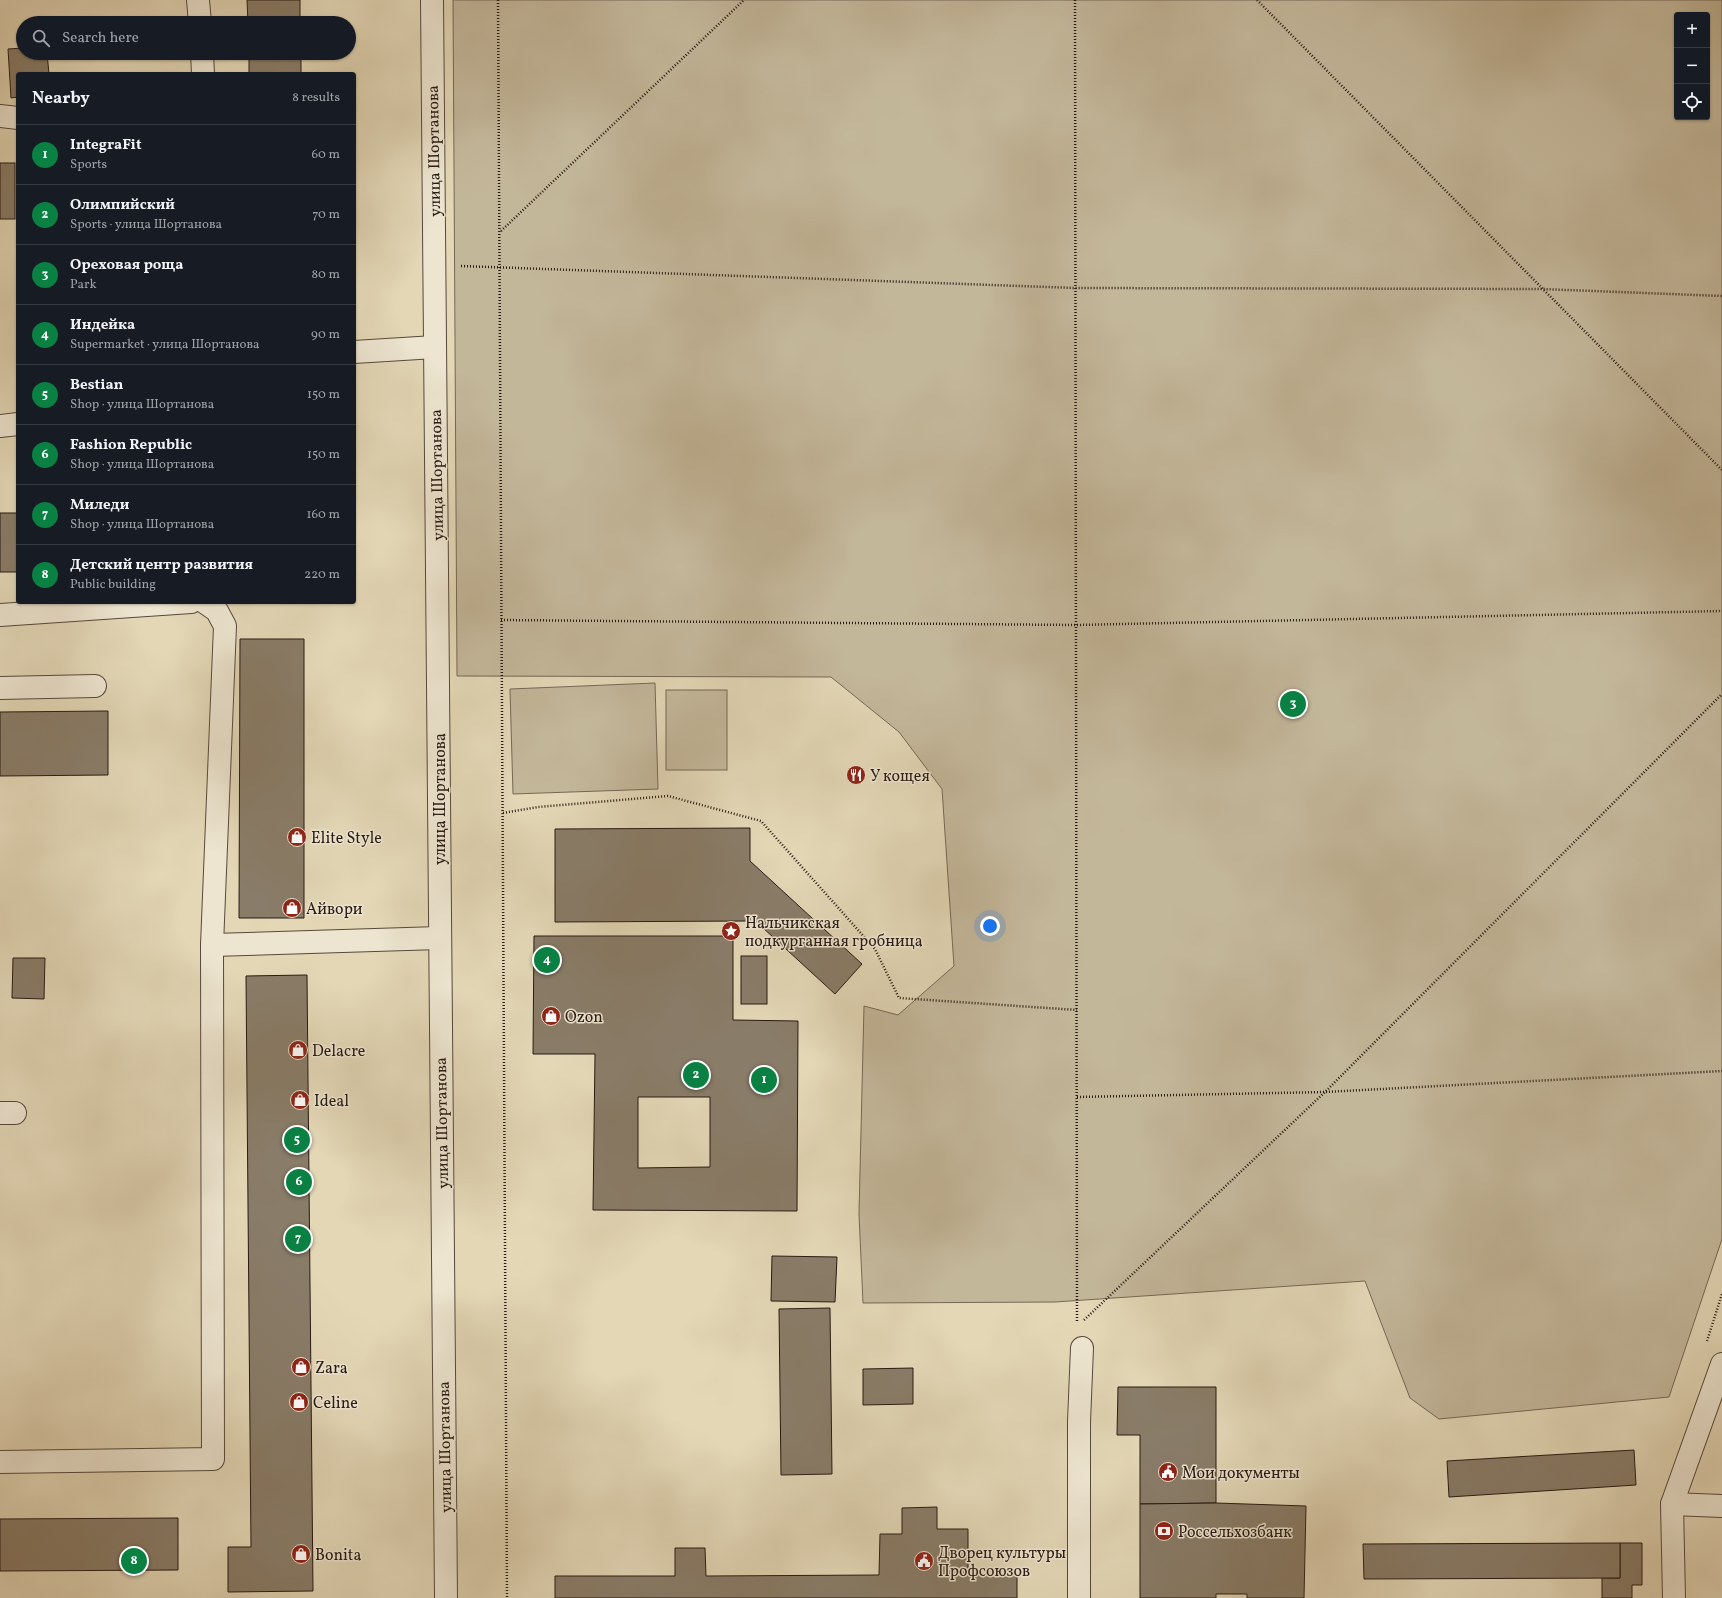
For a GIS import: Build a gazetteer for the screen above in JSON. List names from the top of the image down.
{
  "streets": {
    "street": ["улица Шортанова"]
  },
  "places": {
    "restaurant": ["У кощея"],
    "shop": [
      "Elite Style",
      "Айвори",
      "Ozon",
      "Delacre",
      "Ideal",
      "Zara",
      "Celine",
      "Bonita"
    ],
    "place": ["Нальчикская подкурганная гробница"],
    "public building": ["Мои документы", "Дворец культуры Профсоюзов"],
    "bank": ["Россельхозбанк"]
  },
  "page": {
    "map_buttons": ["+", "−"],
    "search": "Search here",
    "heading": ["Nearby", "8 results"],
    "list": [
      {
        "mark": "1",
        "name": "IntegraFit",
        "note": "Sports",
        "value": "60 m"
      },
      {
        "mark": "2",
        "name": "Олимпийский",
        "note": "Sports · улица Шортанова",
        "value": "70 m"
      },
      {
        "mark": "3",
        "name": "Ореховая роща",
        "note": "Park",
        "value": "80 m"
      },
      {
        "mark": "4",
        "name": "Индейка",
        "note": "Supermarket · улица Шортанова",
        "value": "90 m"
      },
      {
        "mark": "5",
        "name": "Bestian",
        "note": "Shop · улица Шортанова",
        "value": "150 m"
      },
      {
        "mark": "6",
        "name": "Fashion Republic",
        "note": "Shop · улица Шортанова",
        "value": "150 m"
      },
      {
        "mark": "7",
        "name": "Миледи",
        "note": "Shop · улица Шортанова",
        "value": "160 m"
      },
      {
        "mark": "8",
        "name": "Детский центр развития",
        "note": "Public building",
        "value": "220 m"
      }
    ],
    "pins": [
      "3",
      "4",
      "2",
      "1",
      "5",
      "6",
      "7",
      "8"
    ]
  }
}
